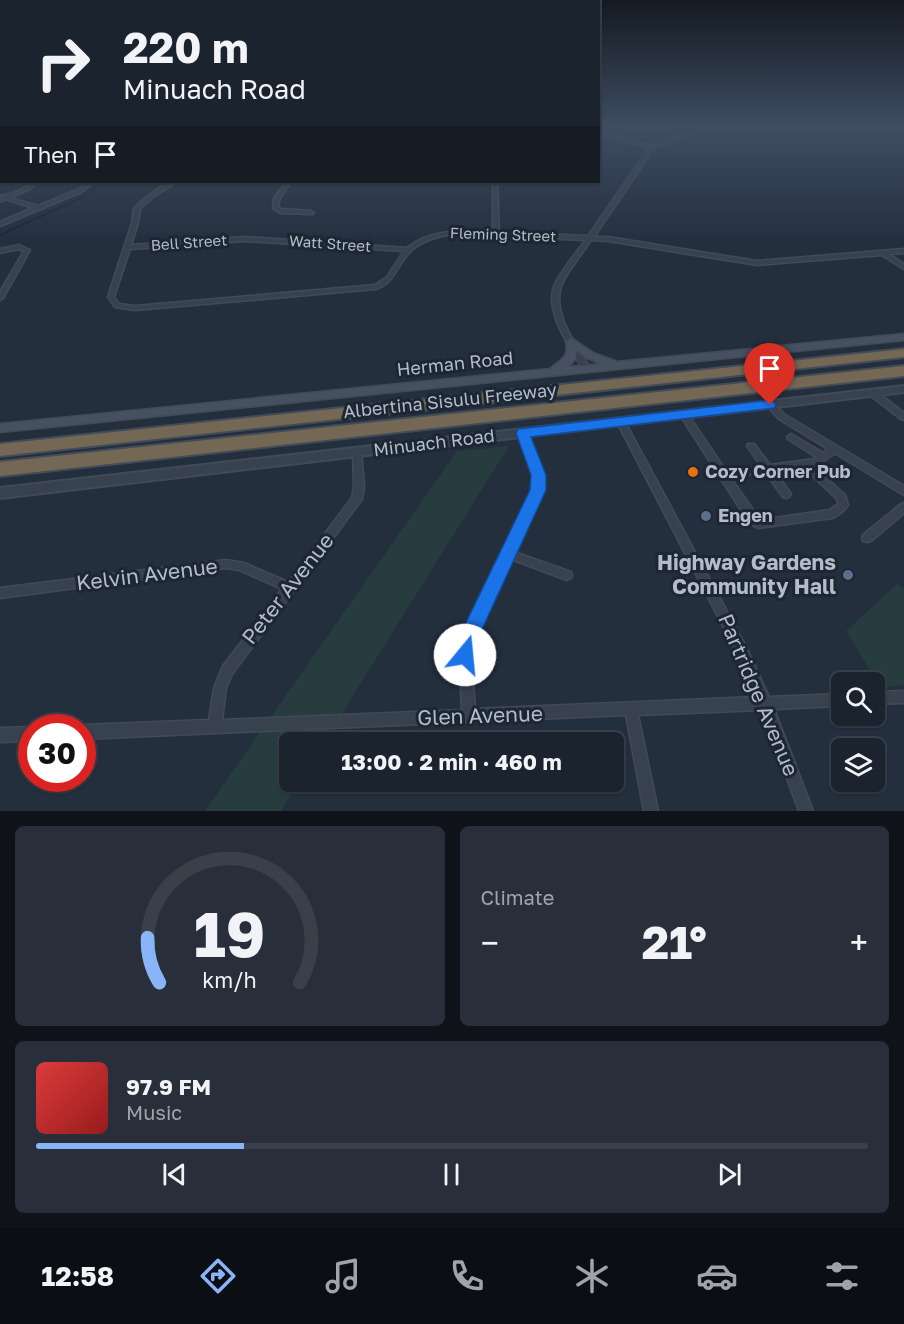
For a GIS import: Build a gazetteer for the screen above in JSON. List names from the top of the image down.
{
  "streets": {
    "highway": ["Albertina Sisulu Freeway"],
    "main road": ["Herman Road"],
    "street": [
      "Fleming Street",
      "Bell Street",
      "Watt Street",
      "Minuach Road",
      "Kelvin Avenue",
      "Peter Avenue",
      "Partridge Avenue",
      "Glen Avenue"
    ]
  },
  "crossings": [
    ["Fleming Street", "Watt Street"],
    ["Bell Street", "Watt Street"],
    ["Minuach Road", "Peter Avenue"],
    ["Minuach Road", "Partridge Avenue"],
    ["Kelvin Avenue", "Peter Avenue"],
    ["Peter Avenue", "Glen Avenue"],
    ["Partridge Avenue", "Glen Avenue"]
  ],
  "places": ["Cozy Corner Pub", "Engen", "Highway Gardens Community Hall"],
  "page": {
    "turn": ["220 m", "Minuach Road"],
    "then": "Then",
    "limit": "30",
    "trip": "13:00 · 2 min · 460 m",
    "tile": "Climate",
    "heat": ["−", "21°", "+"],
    "song": ["97.9 FM", "Music"],
    "tabs": "12:58",
    "gauge": ["19", "km/h"]
  }
}
